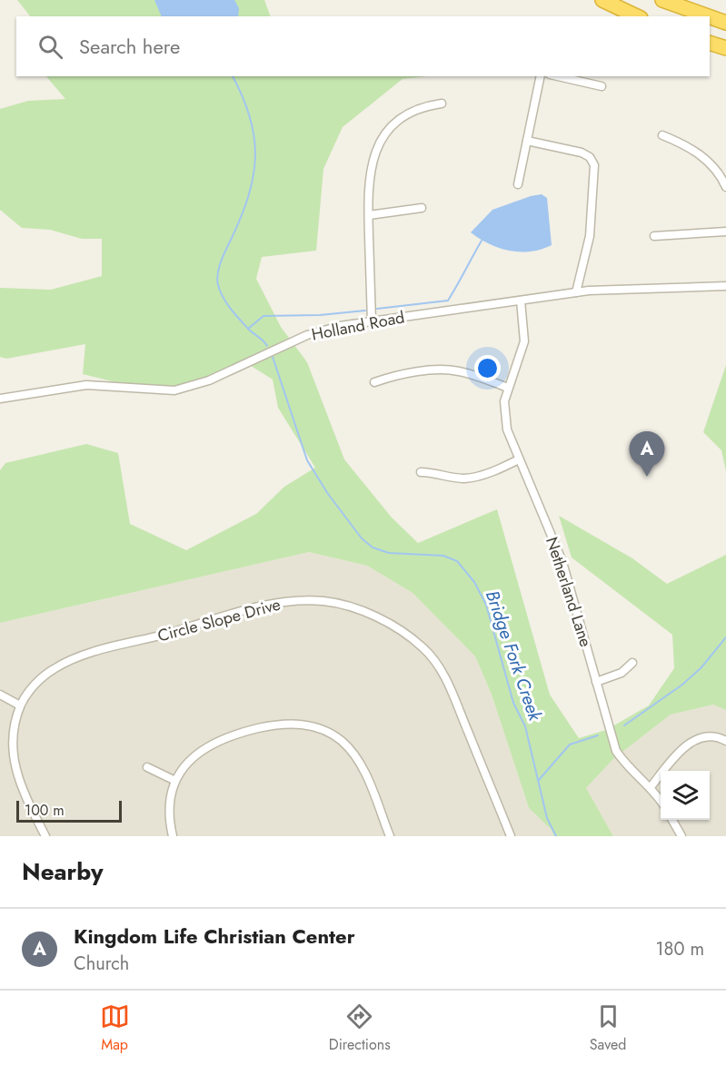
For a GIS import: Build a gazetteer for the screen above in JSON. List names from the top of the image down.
{
  "streets": {
    "street": ["Holland Road", "Netherland Lane", "Circle Slope Drive"]
  },
  "crossings": [
    ["Holland Road", "Netherland Lane"]
  ],
  "water": ["Bridge Fork Creek"],
  "scale_bar": "100 m",
  "page": {
    "search": "Search here",
    "pins": "A",
    "scale": "100 m",
    "heading": "Nearby",
    "list": [
      {
        "mark": "A",
        "name": "Kingdom Life Christian Center",
        "note": "Church",
        "value": "180 m"
      }
    ],
    "nav": ["Map", "Directions", "Saved"]
  }
}
